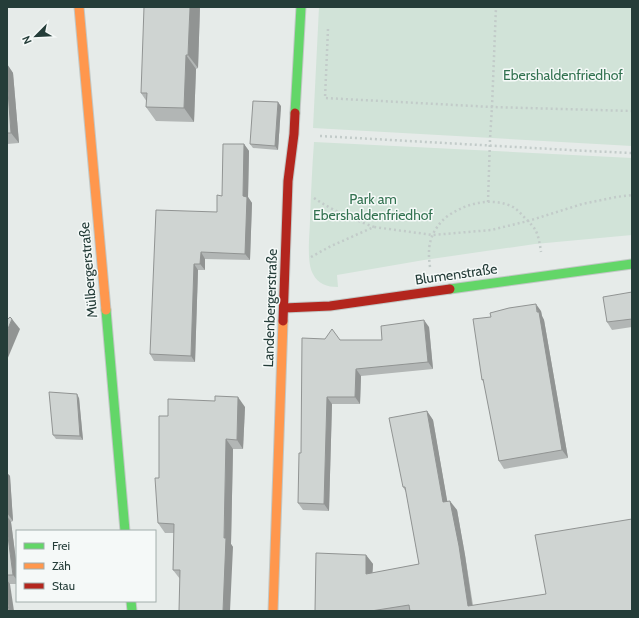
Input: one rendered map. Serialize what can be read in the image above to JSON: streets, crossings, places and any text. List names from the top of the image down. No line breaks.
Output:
{"streets":{"street":["Mülbergerstraße","Blumenstraße","Landenbergerstraße"]},"crossings":[["Blumenstraße","Landenbergerstraße"]],"parks":["Ebershaldenfriedhof","Park am Ebershaldenfriedhof"],"legend":["Frei","Zäh","Stau"],"north":"bottom left"}
